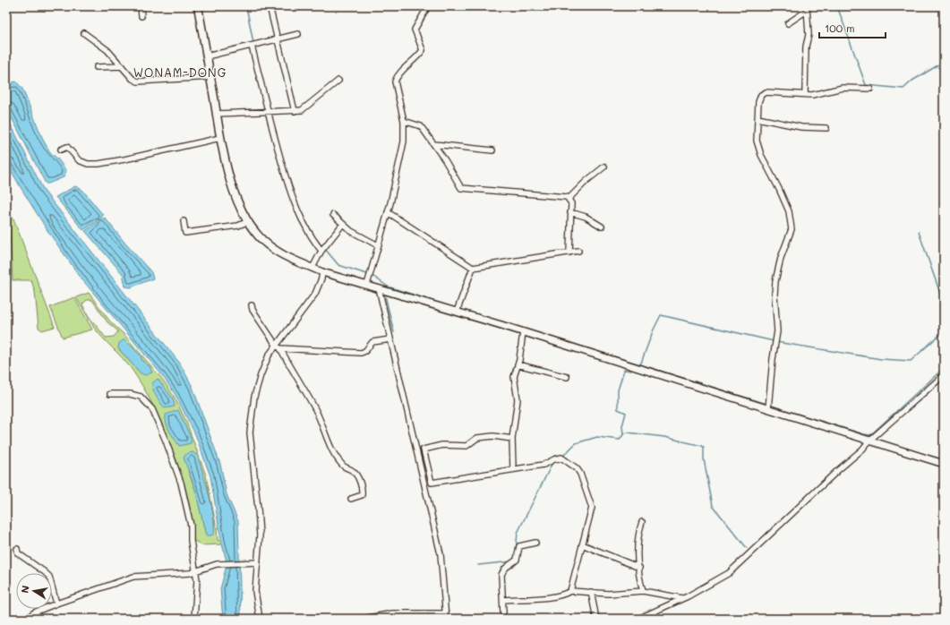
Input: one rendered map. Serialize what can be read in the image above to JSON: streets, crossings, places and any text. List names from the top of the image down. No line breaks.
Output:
{"districts":["WONAM-DONG"],"scale_bar":"100 m","north":"left"}
